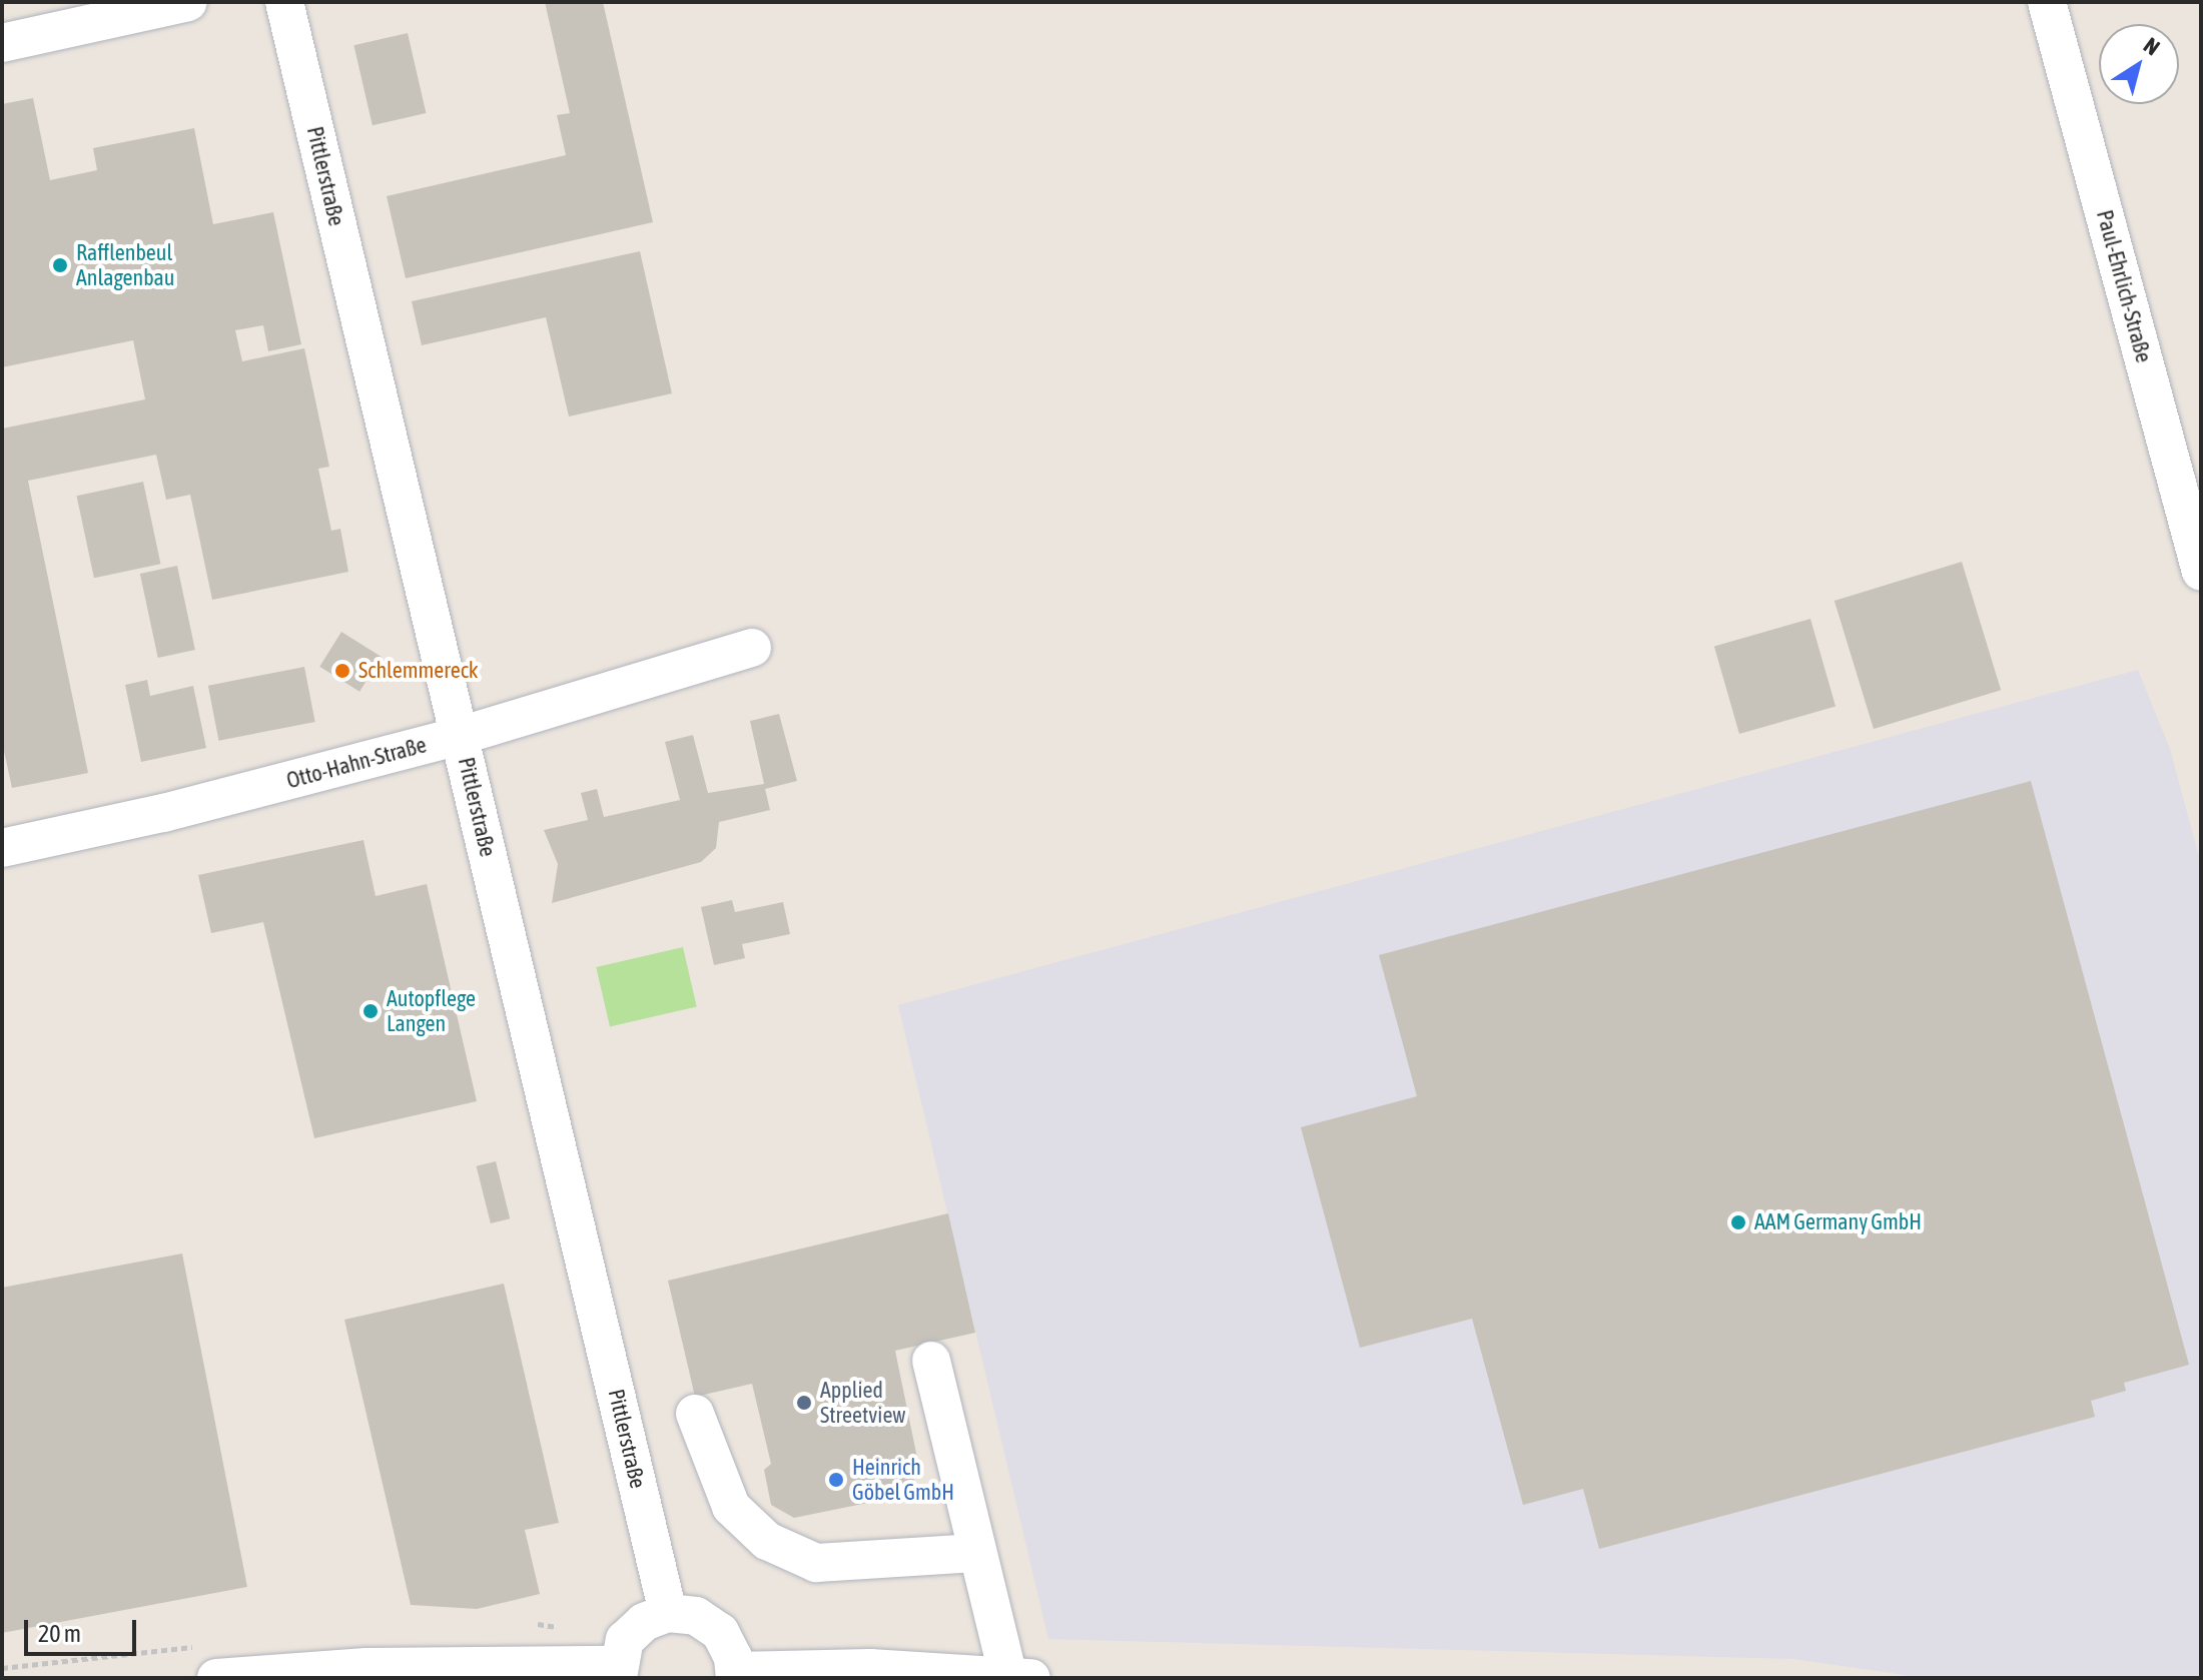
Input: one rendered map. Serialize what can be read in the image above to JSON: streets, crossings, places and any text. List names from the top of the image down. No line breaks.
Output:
{"streets":{"street":["Pittlerstraße","Paul-Ehrlich-Straße","Otto-Hahn-Straße"]},"crossings":[["Pittlerstraße","Otto-Hahn-Straße"]],"places":["Rafflenbeul Anlagenbau","Schlemmereck","Autopflege Langen","AAM Germany GmbH","Applied Streetview","Heinrich Göbel GmbH"],"scale_bar":"20 m","north":"top right"}
